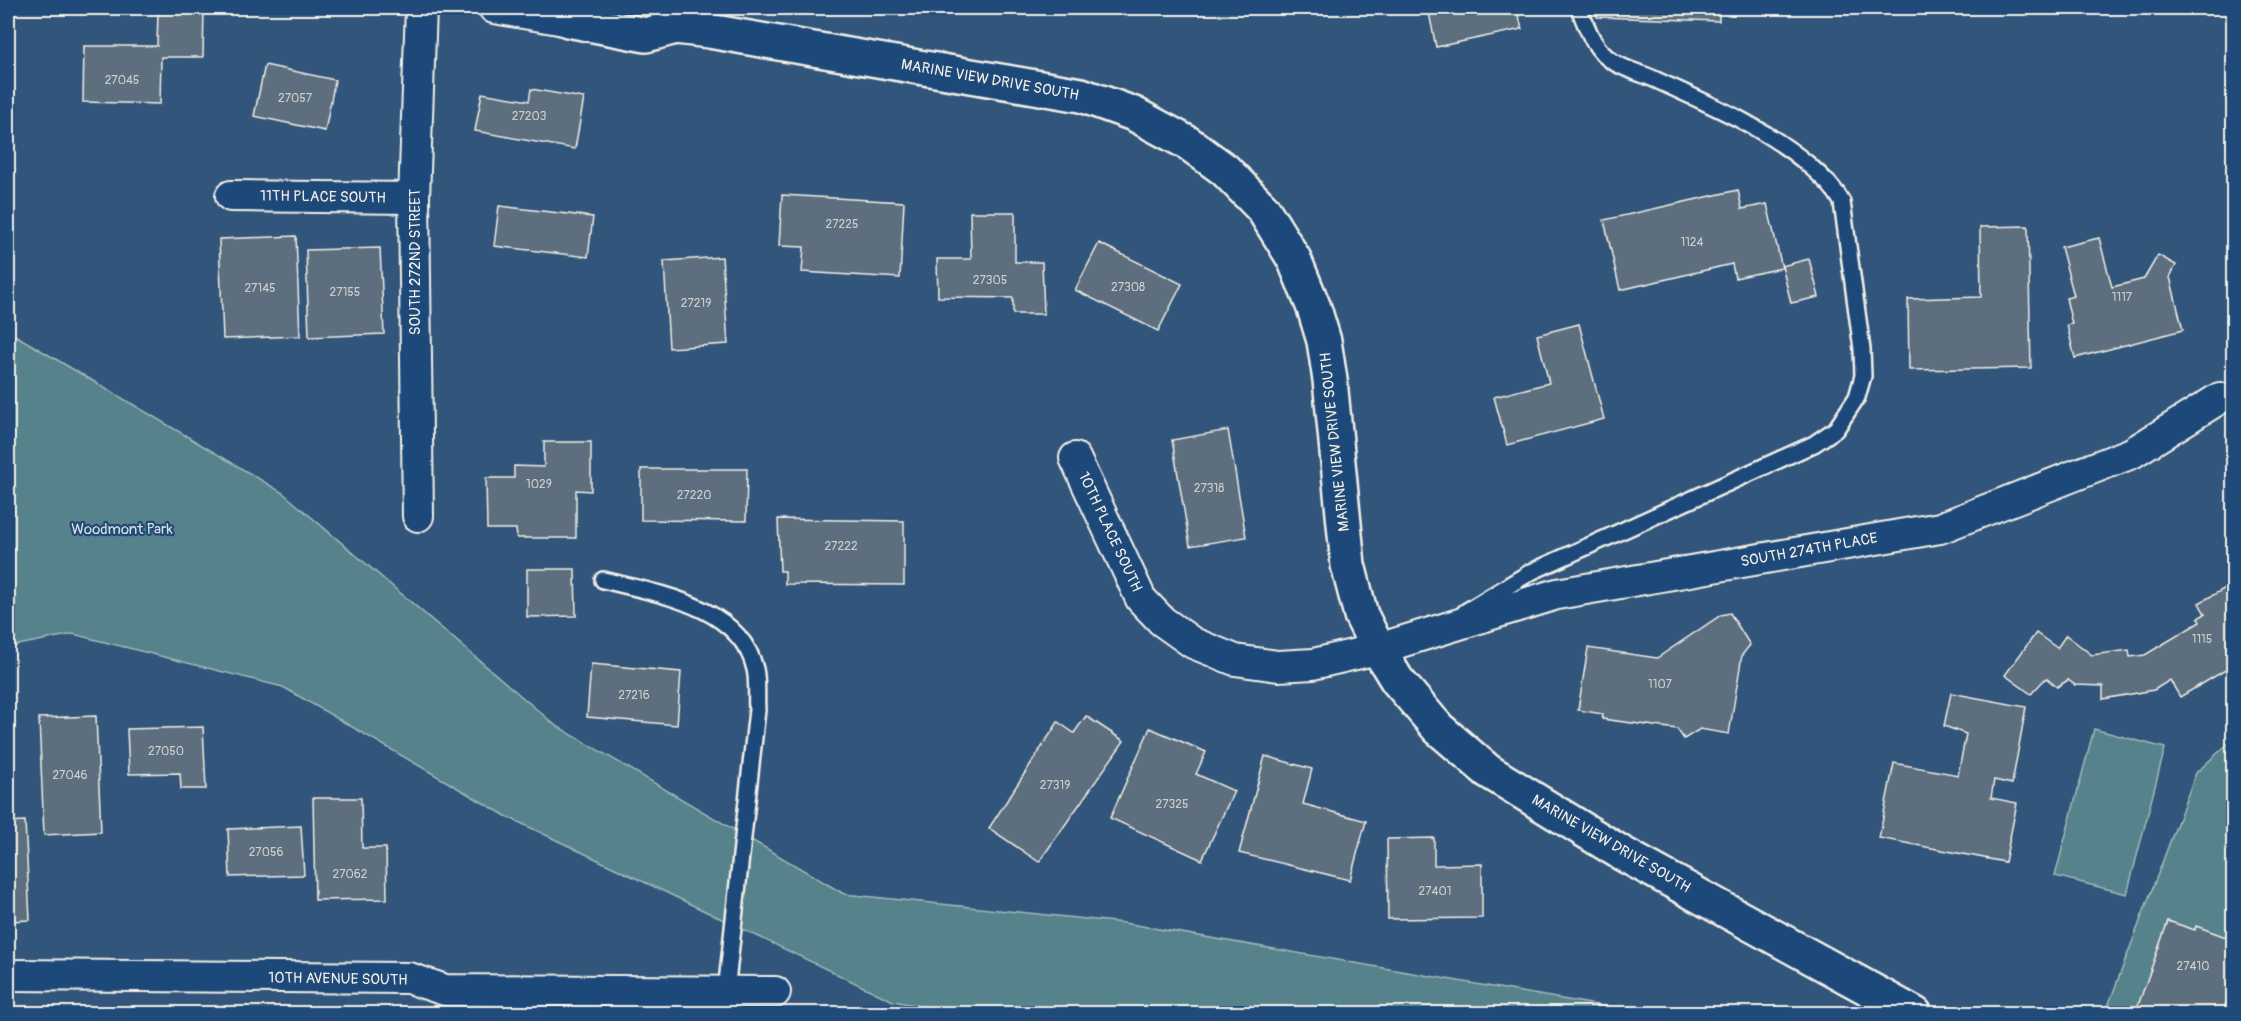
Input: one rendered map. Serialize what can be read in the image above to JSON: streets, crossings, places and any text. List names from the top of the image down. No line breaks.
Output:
{"streets":{"main road":["MARINE VIEW DRIVE SOUTH"],"street":["11TH PLACE SOUTH","SOUTH 272ND STREET","10TH PLACE SOUTH","SOUTH 274TH PLACE","10TH AVENUE SOUTH"]},"crossings":[["MARINE VIEW DRIVE SOUTH","10TH PLACE SOUTH"],["MARINE VIEW DRIVE SOUTH","SOUTH 274TH PLACE"],["11TH PLACE SOUTH","SOUTH 272ND STREET"],["10TH PLACE SOUTH","SOUTH 274TH PLACE"]],"parks":["Woodmont Park"],"house_numbers":["27045","27057","27203","27225","1124","27305","27308","27145","27155","1117","27219","1029","27318","27220","27222","1115","1107","27216","27050","27046","27319","27325","27056","27062","27401","27410"]}
